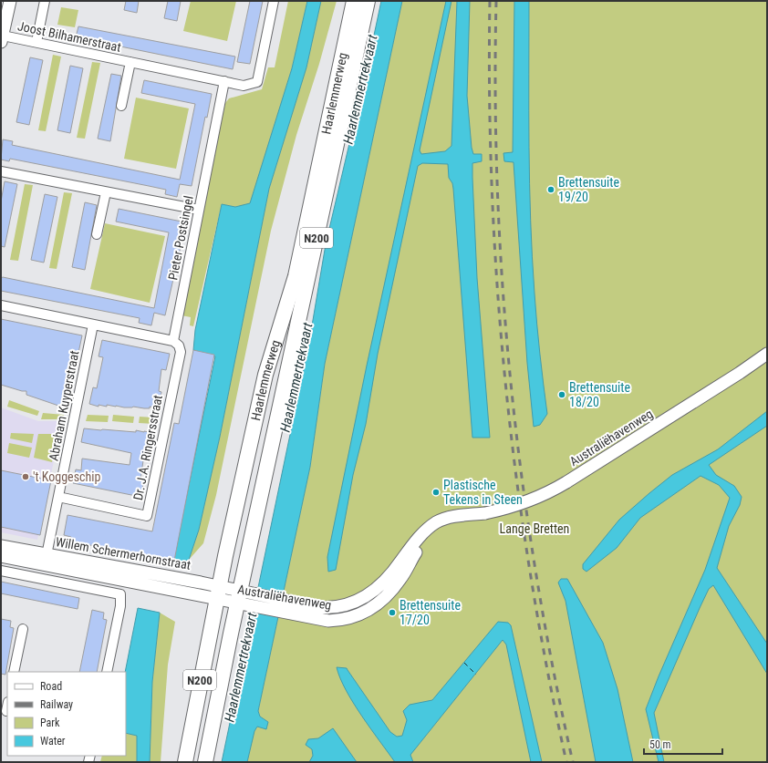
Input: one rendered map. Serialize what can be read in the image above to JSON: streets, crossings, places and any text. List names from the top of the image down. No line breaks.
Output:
{"streets":{"main road":["Haarlemmerweg","N200"],"street":["Joost Bilhamerstraat","Pieter Postsingel","Abraham Kuyperstraat","Australiëhavenweg","Dr. J.A. Ringersstraat","Willem Schermerhornstraat"]},"crossings":[["Joost Bilhamerstraat","Pieter Postsingel"],["Haarlemmerweg","Australiëhavenweg"],["Haarlemmerweg","Willem Schermerhornstraat"],["Pieter Postsingel","Dr. J.A. Ringersstraat"],["Abraham Kuyperstraat","Dr. J.A. Ringersstraat"],["Abraham Kuyperstraat","Willem Schermerhornstraat"],["Australiëhavenweg","Willem Schermerhornstraat"]],"water":["Haarlemmertrekvaart"],"parks":["Lange Bretten"],"places":["Brettensuite 19/20","Brettensuite 18/20","'t Koggeschip","Plastische Tekens in Steen","Brettensuite 17/20"],"legend":["Road","Railway","Park","Water"],"scale_bar":"50 m"}
